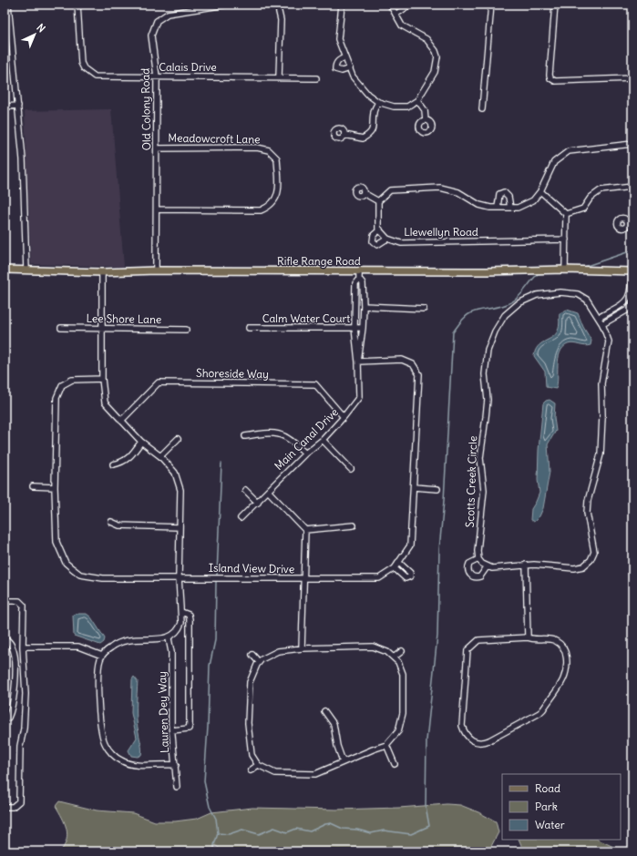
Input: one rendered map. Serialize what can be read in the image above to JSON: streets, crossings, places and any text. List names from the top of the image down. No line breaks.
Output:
{"streets":{"main road":["Rifle Range Road"],"street":["Calais Drive","Old Colony Road","Meadowcroft Lane","Llewellyn Road","Calm Water Court","Lee Shore Lane","Shoreside Way","Main Canal Drive","Scotts Creek Circle","Island View Drive","Lauren Dey Way"]},"crossings":[["Calais Drive","Old Colony Road"],["Old Colony Road","Meadowcroft Lane"],["Old Colony Road","Rifle Range Road"],["Rifle Range Road","Main Canal Drive"],["Calm Water Court","Main Canal Drive"],["Shoreside Way","Main Canal Drive"],["Main Canal Drive","Island View Drive"]],"legend":["Road","Park","Water"],"north":"top right"}
